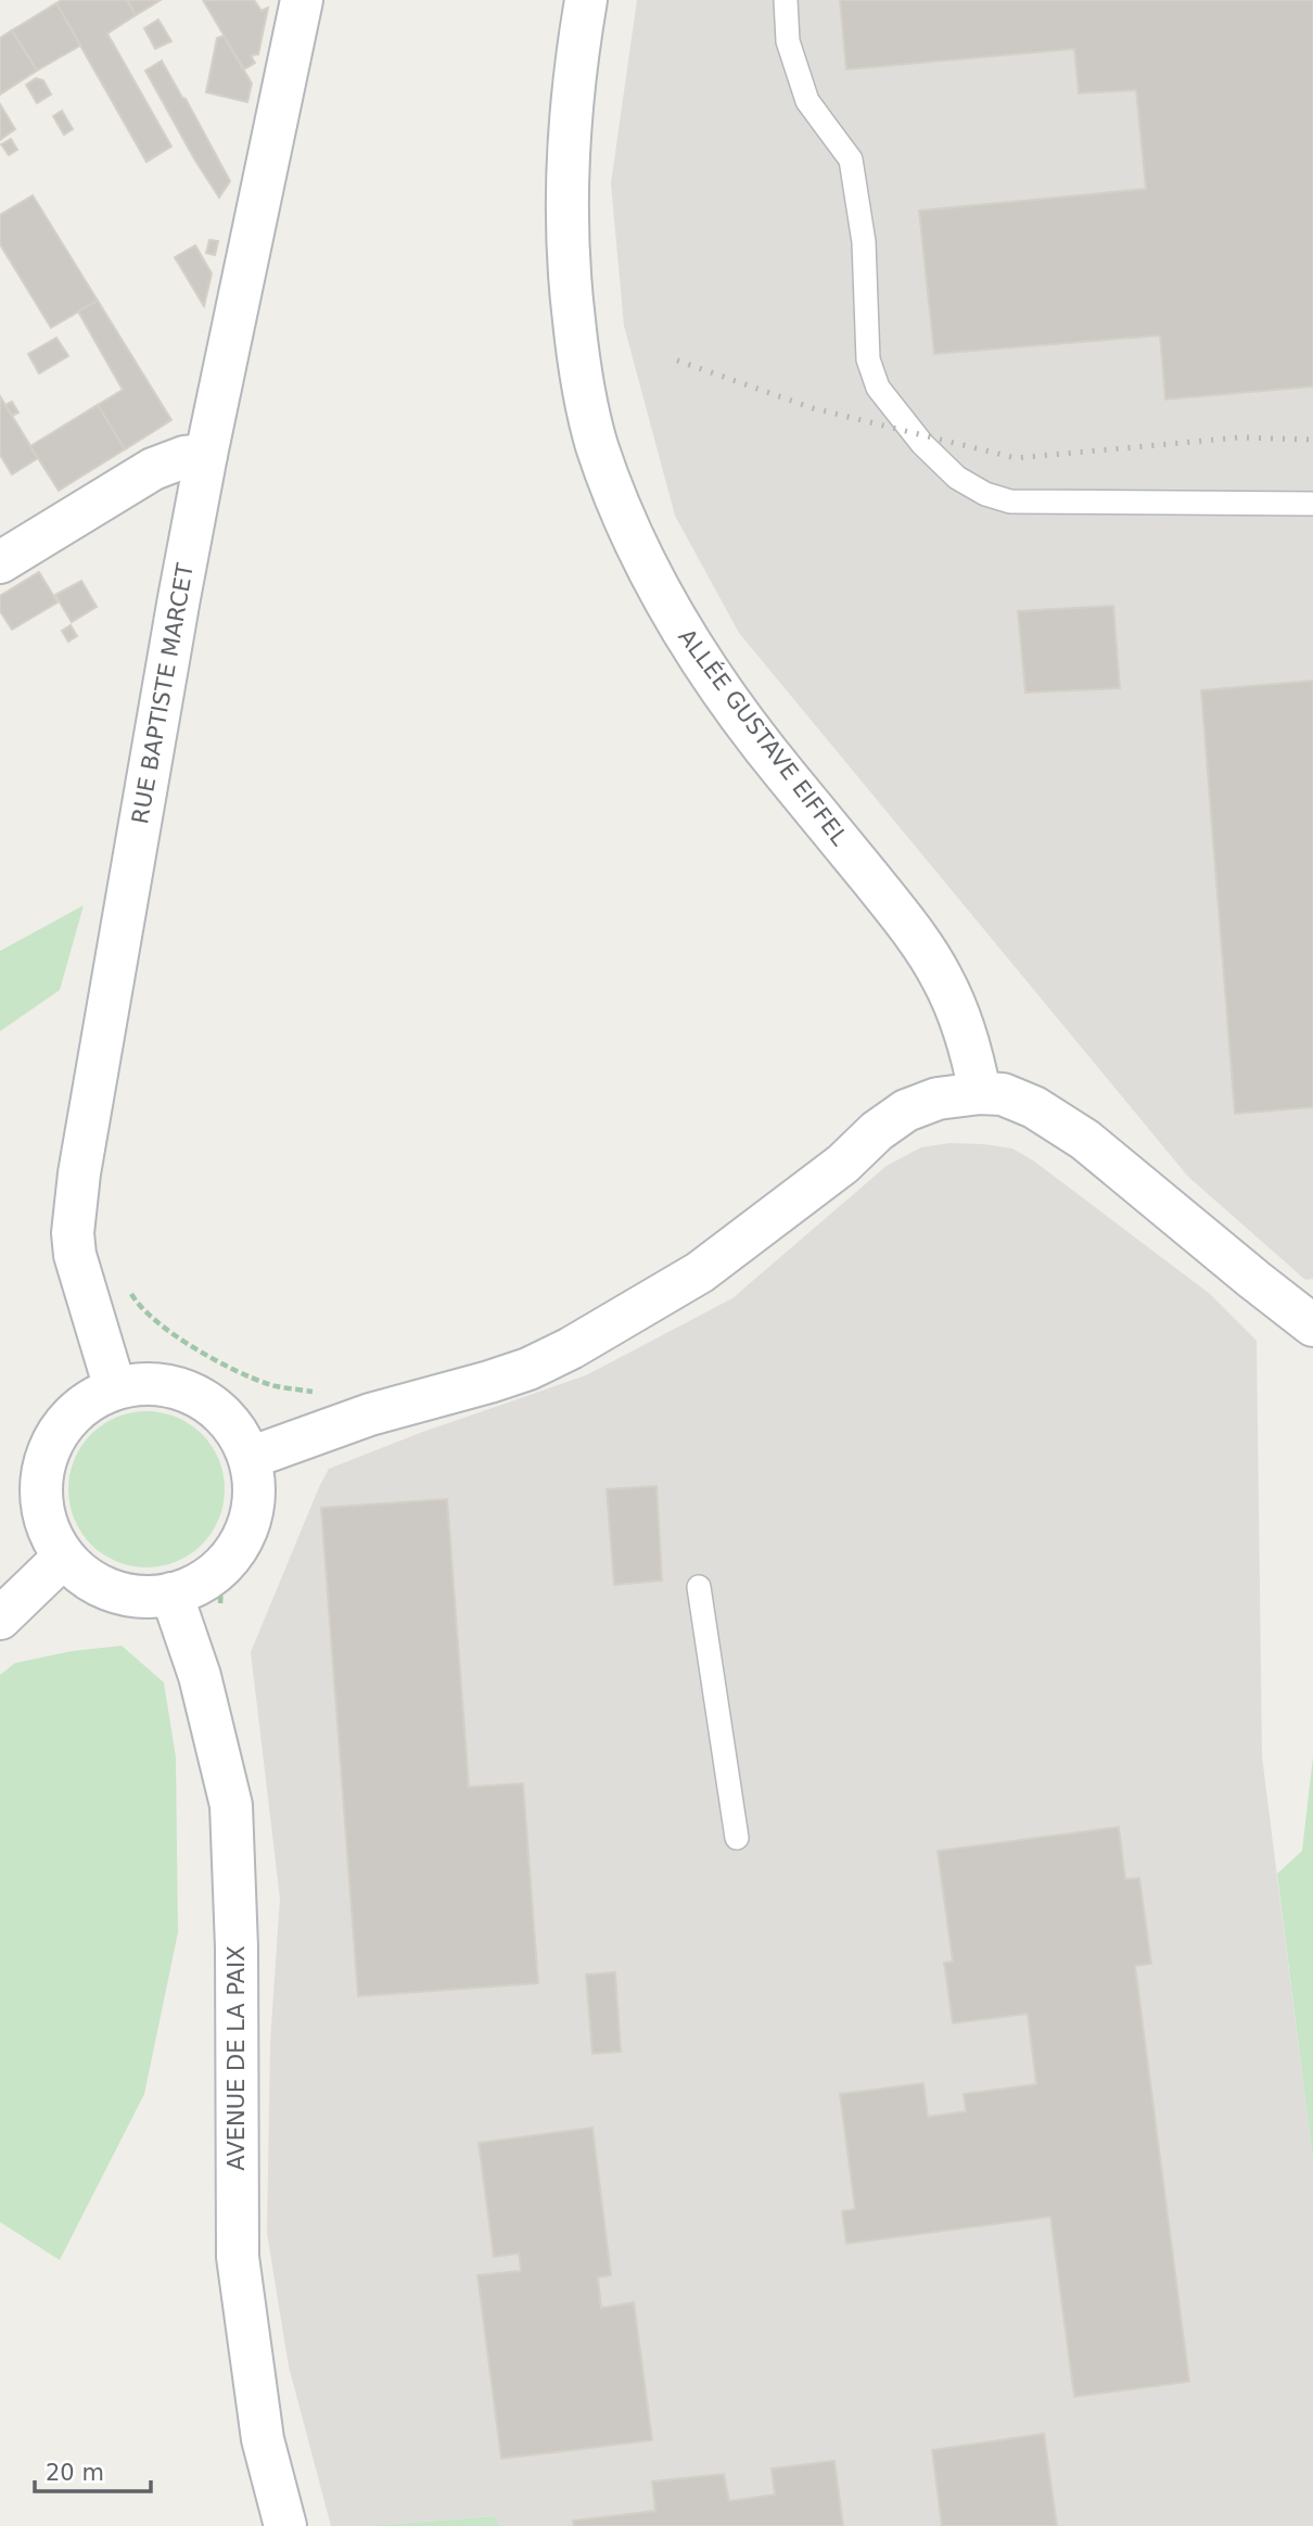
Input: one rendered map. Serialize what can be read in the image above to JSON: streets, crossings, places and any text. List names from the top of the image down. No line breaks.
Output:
{"streets":{"street":["RUE BAPTISTE MARCET","ALLÉE GUSTAVE EIFFEL","AVENUE DE LA PAIX"]},"crossings":[["RUE BAPTISTE MARCET","AVENUE DE LA PAIX"]],"scale_bar":"20 m"}
